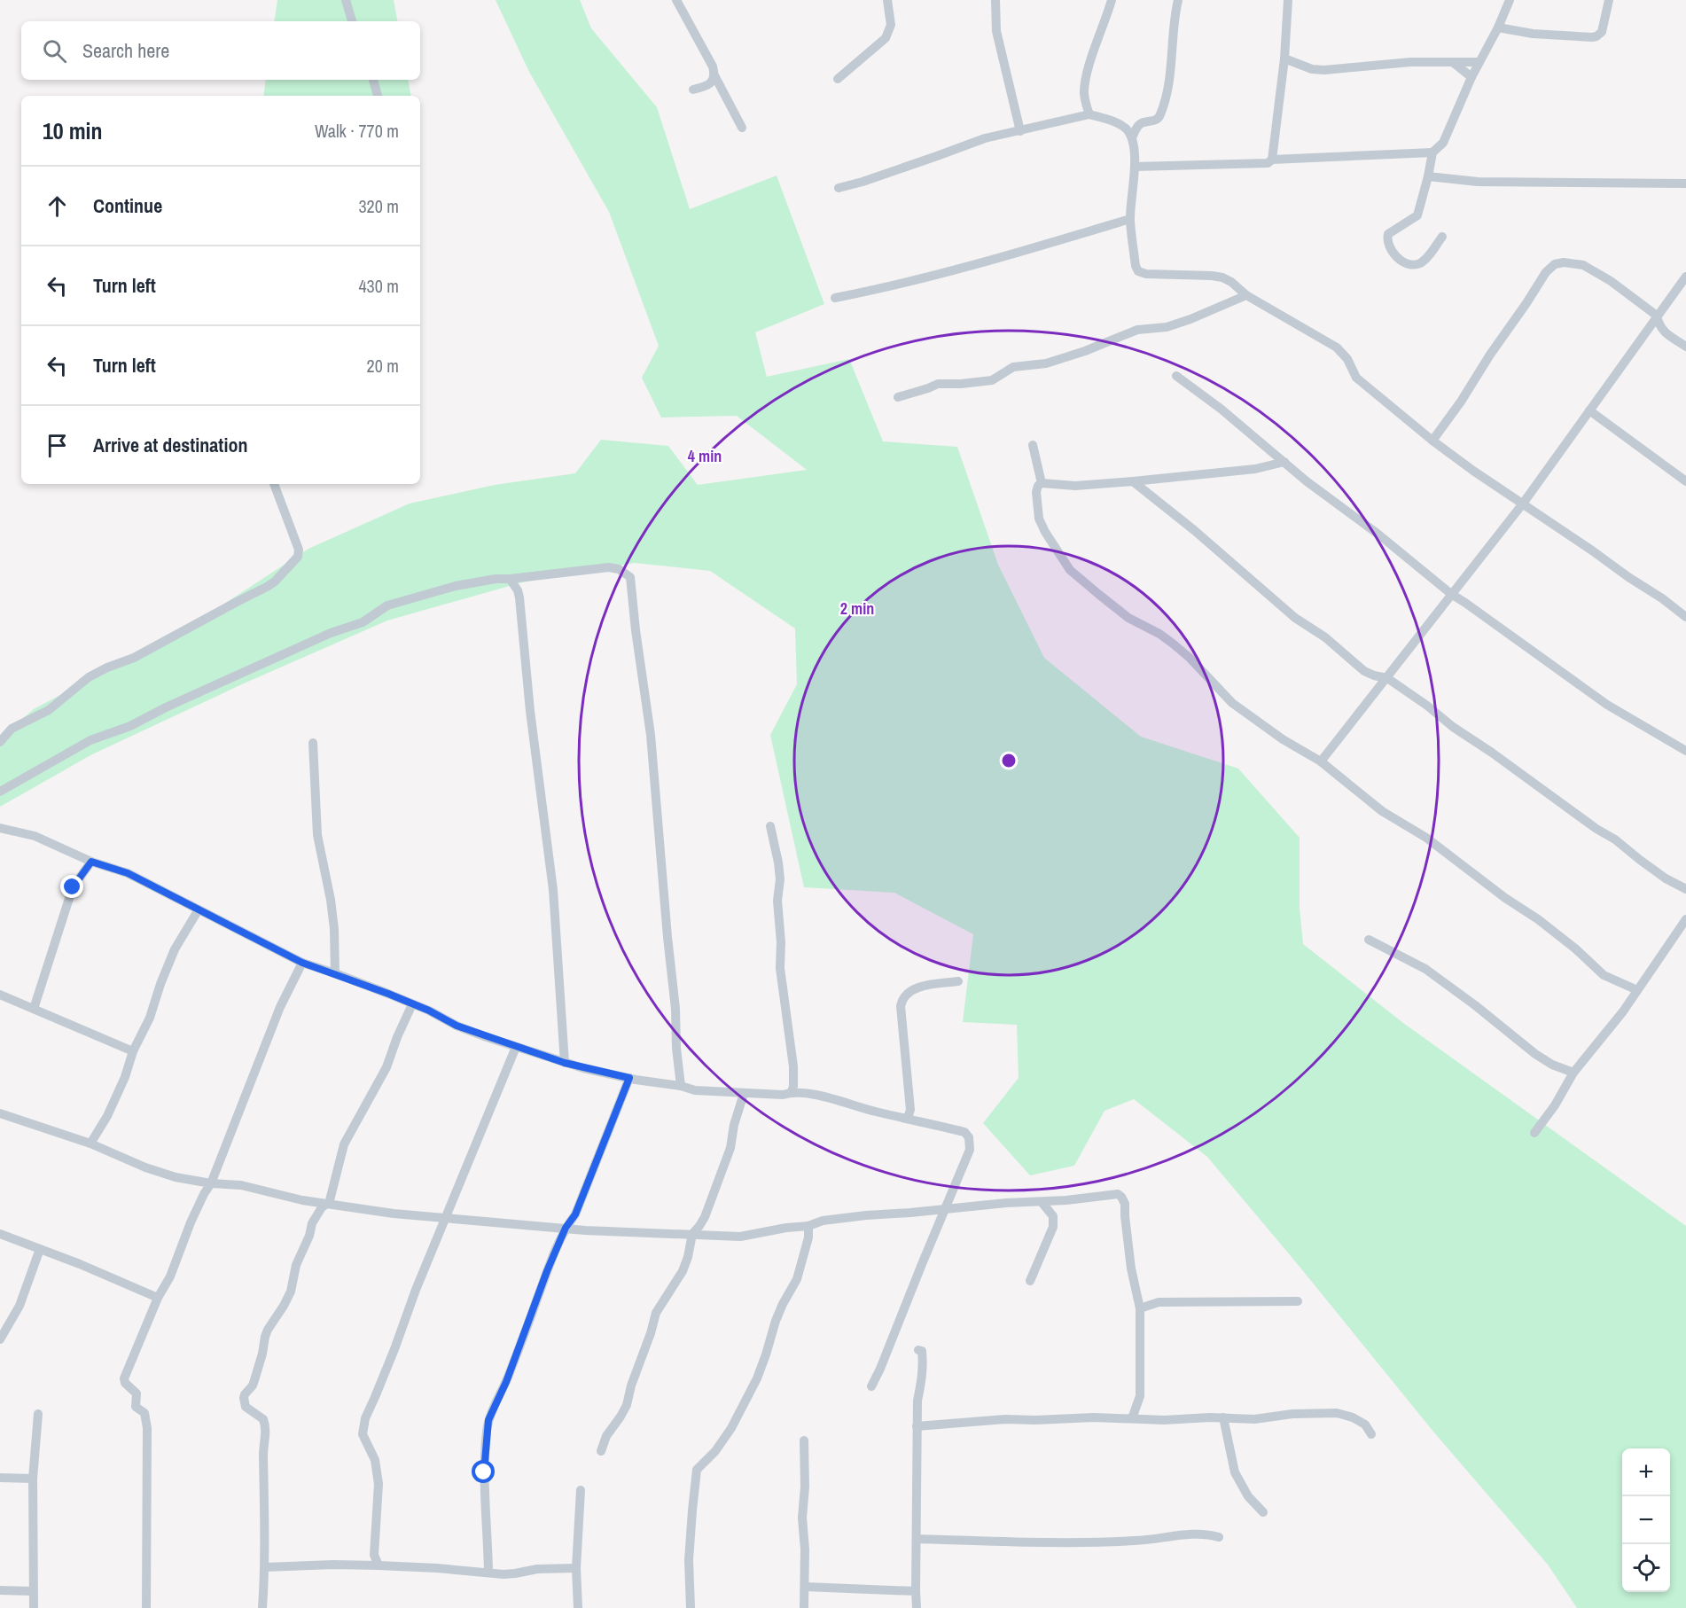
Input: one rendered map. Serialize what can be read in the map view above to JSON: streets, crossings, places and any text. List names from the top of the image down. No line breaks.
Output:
{"page":{"search":"Search here","heading":["10 min","Walk · 770 m"],"list":[["Continue","320 m"],["Turn left","430 m"],["Turn left","20 m"],"Arrive at destination"],"map_buttons":["+","−"]},"rings":["4 min","2 min"]}
